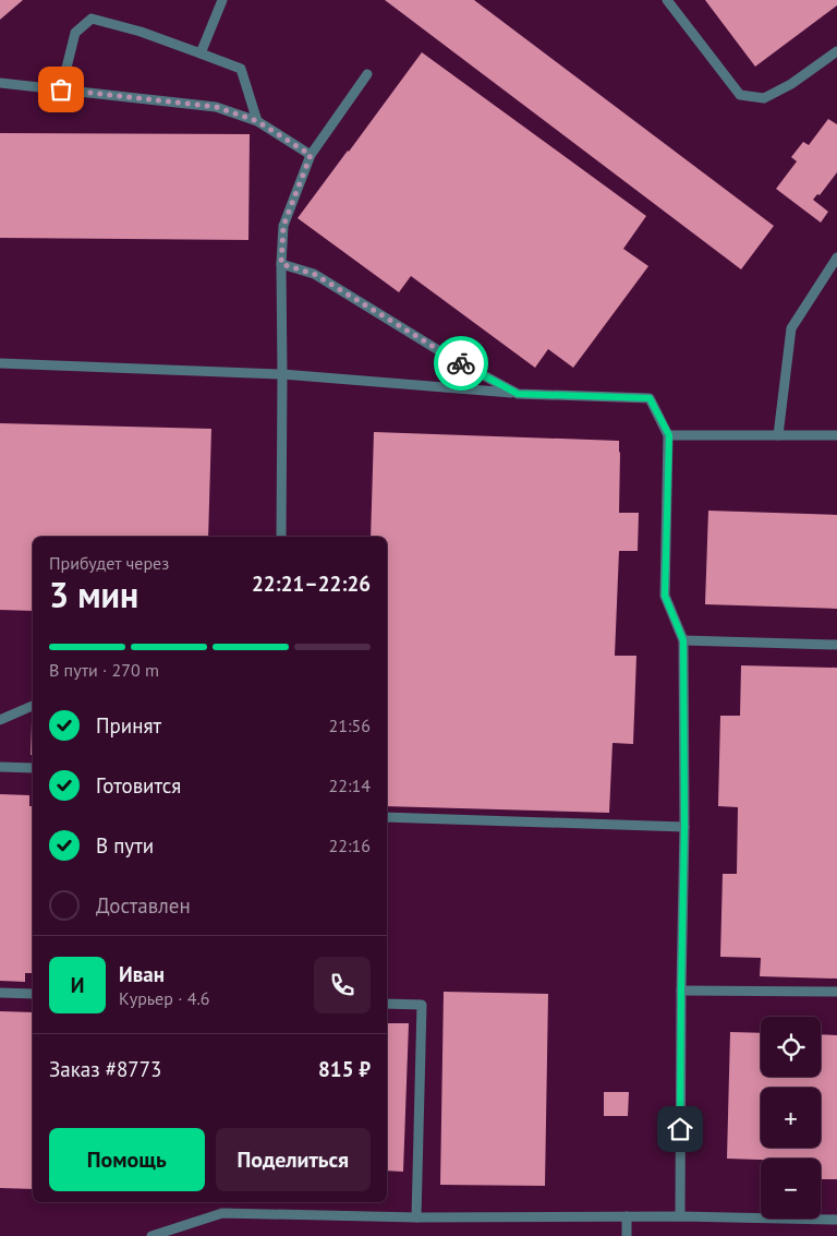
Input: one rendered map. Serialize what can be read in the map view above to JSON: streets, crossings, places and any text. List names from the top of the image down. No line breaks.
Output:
{"page":{"heading":["3 мин","Прибудет через","22:21–22:26"],"panel":["Иван","Курьер · 4.6","Заказ #8773","815 ₽"],"bar":"В пути · 270 m","list":[["Принят","21:56"],["Готовится","22:14"],["В пути","22:16"],"Доставлен"],"round":"И","map_buttons":["+","−"],"buttons":["Помощь","Поделиться"]}}
